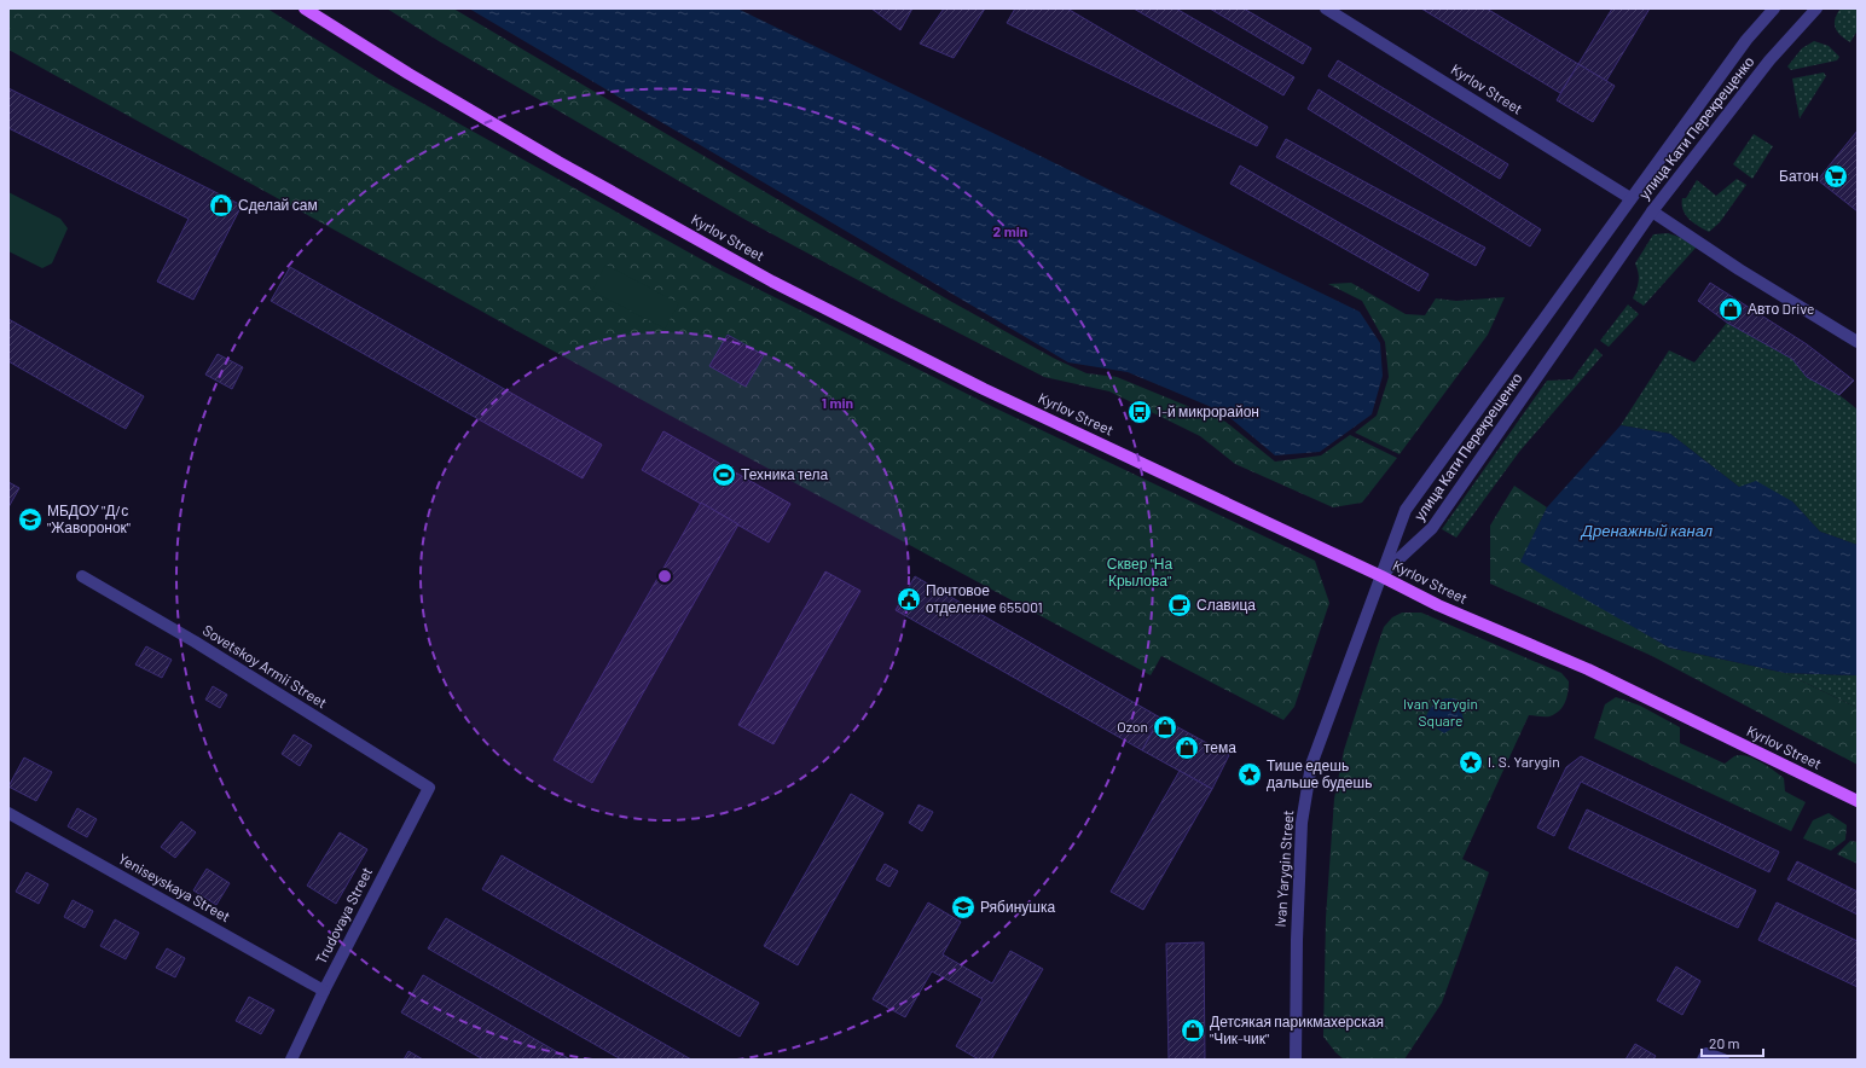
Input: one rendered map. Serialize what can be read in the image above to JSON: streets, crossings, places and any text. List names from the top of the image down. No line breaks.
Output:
{"streets":{"main road":["Kyrlov Street"],"street":["улица Кати Перекрещенко","Sovetskoy Armii Street","Ivan Yarygin Street","Yeniseyskaya Street","Trudovaya Street"]},"crossings":[["Kyrlov Street","улица Кати Перекрещенко"],["Kyrlov Street","Ivan Yarygin Street"],["улица Кати Перекрещенко","Ivan Yarygin Street"],["Sovetskoy Armii Street","Trudovaya Street"],["Yeniseyskaya Street","Trudovaya Street"]],"water":["Дренажный канал"],"parks":["Сквер \"На Крылова\"","Ivan Yarygin Square"],"places":{"supermarket":["Батон"],"shop":["Сделай сам","Авто Drive","Ozon","тема","Детсякая парикмахерская \"Чик-чик\""],"bus stop":["1-й микрорайон"],"sports":["Техника тела"],"school or university":["МБДОУ \"Д/с \"Жаворонок\"","Рябинушка"],"public building":["Почтовое отделение 655001"],"cafe":["Славица"],"place":["I. S. Yarygin","Тише едешь дальше будешь"]},"scale_bar":"20 m","rings":["2 min","1 min"]}
